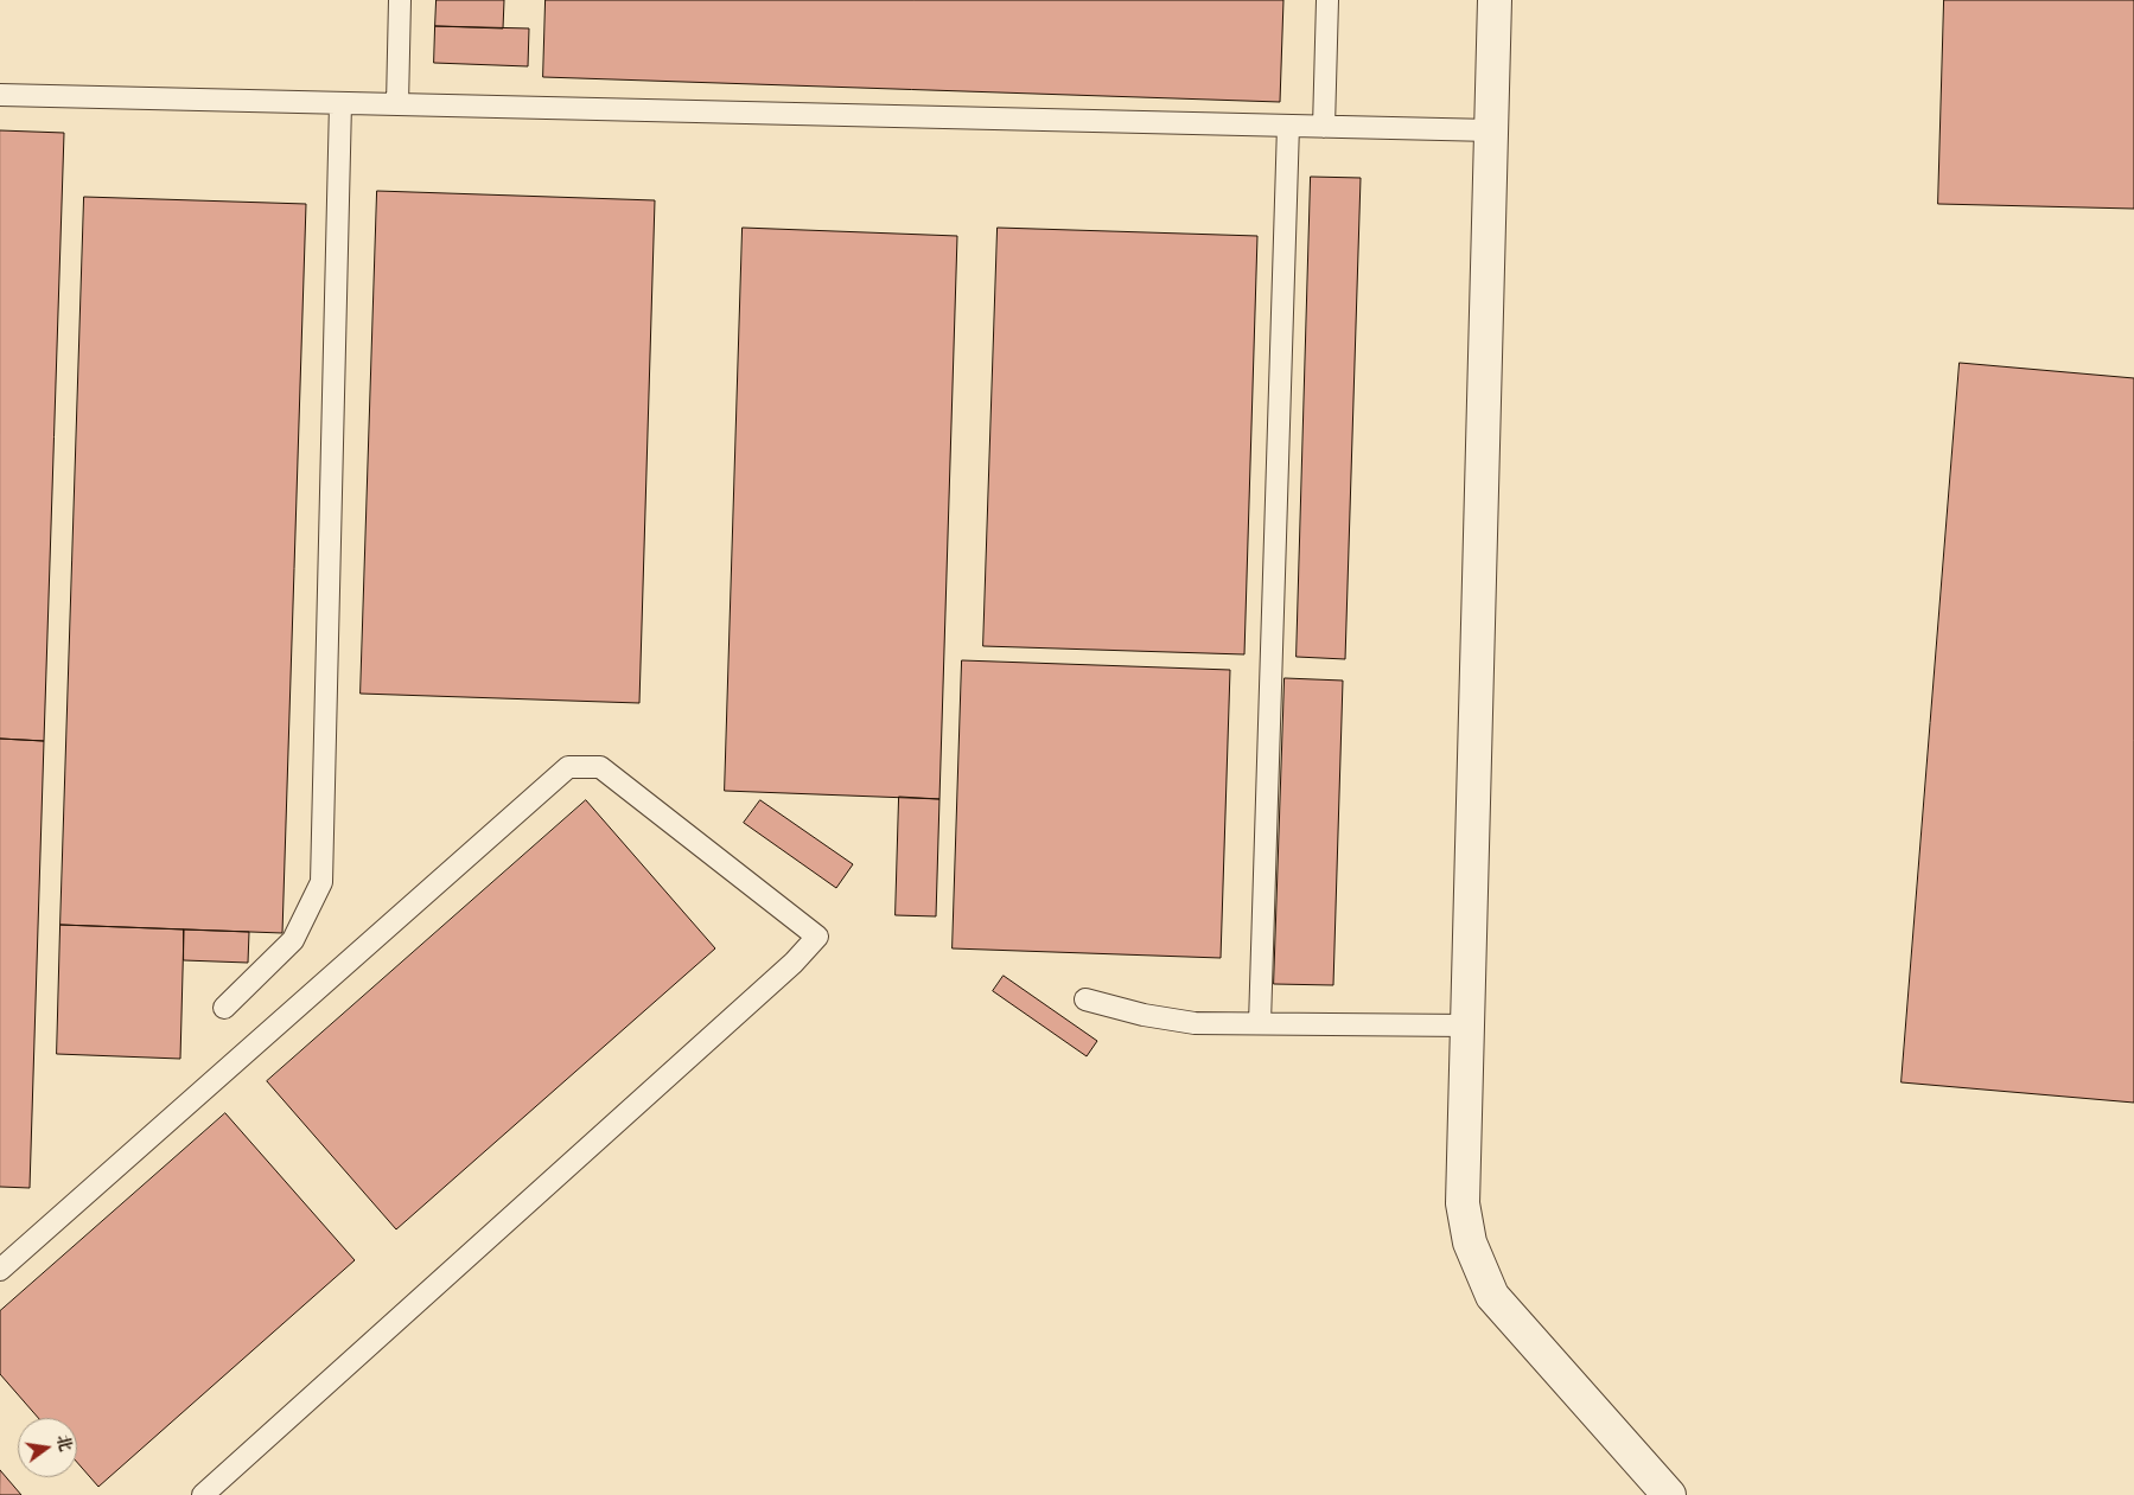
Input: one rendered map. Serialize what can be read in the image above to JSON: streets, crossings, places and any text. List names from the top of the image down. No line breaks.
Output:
{"north":"right"}
